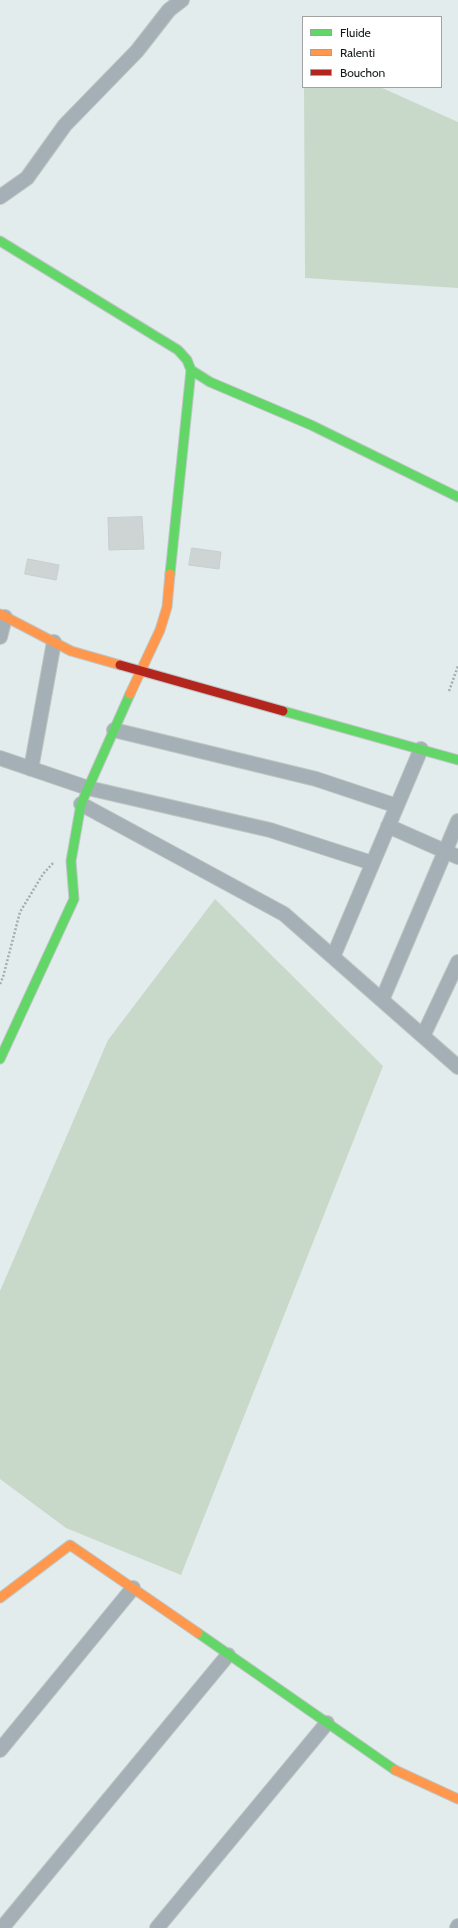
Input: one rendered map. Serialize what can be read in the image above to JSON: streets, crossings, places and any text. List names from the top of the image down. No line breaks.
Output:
{"legend":["Fluide","Ralenti","Bouchon"]}
